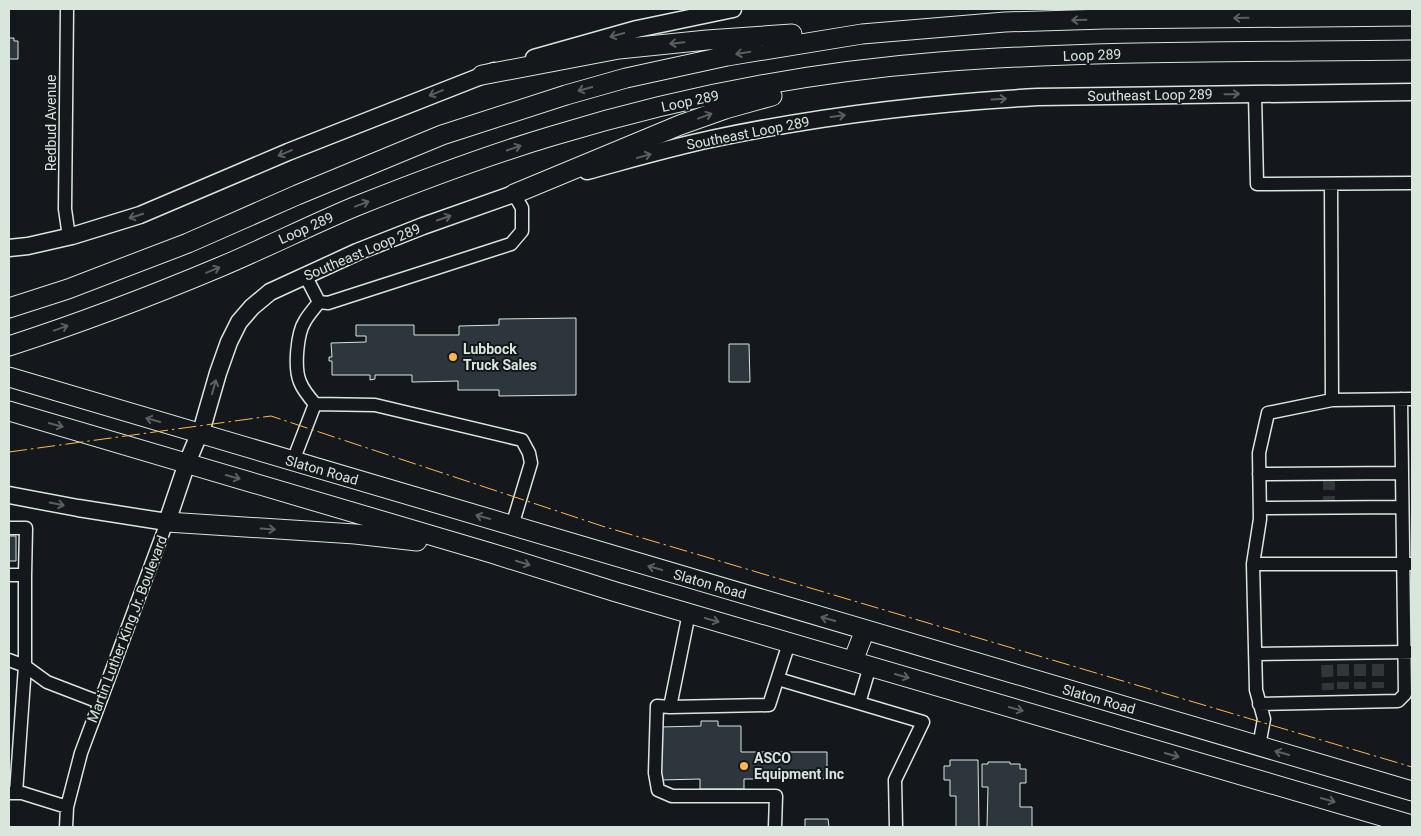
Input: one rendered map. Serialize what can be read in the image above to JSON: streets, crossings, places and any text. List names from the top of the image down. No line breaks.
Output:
{"streets":{"highway":["Loop 289","Slaton Road"],"main road":["Southeast Loop 289","Martin Luther King Jr. Boulevard"],"street":["Redbud Avenue"]},"crossings":[["Southeast Loop 289","Slaton Road"],["Southeast Loop 289","Martin Luther King Jr. Boulevard"],["Slaton Road","Martin Luther King Jr. Boulevard"]],"places":["Lubbock Truck Sales","ASCO Equipment Inc"]}
